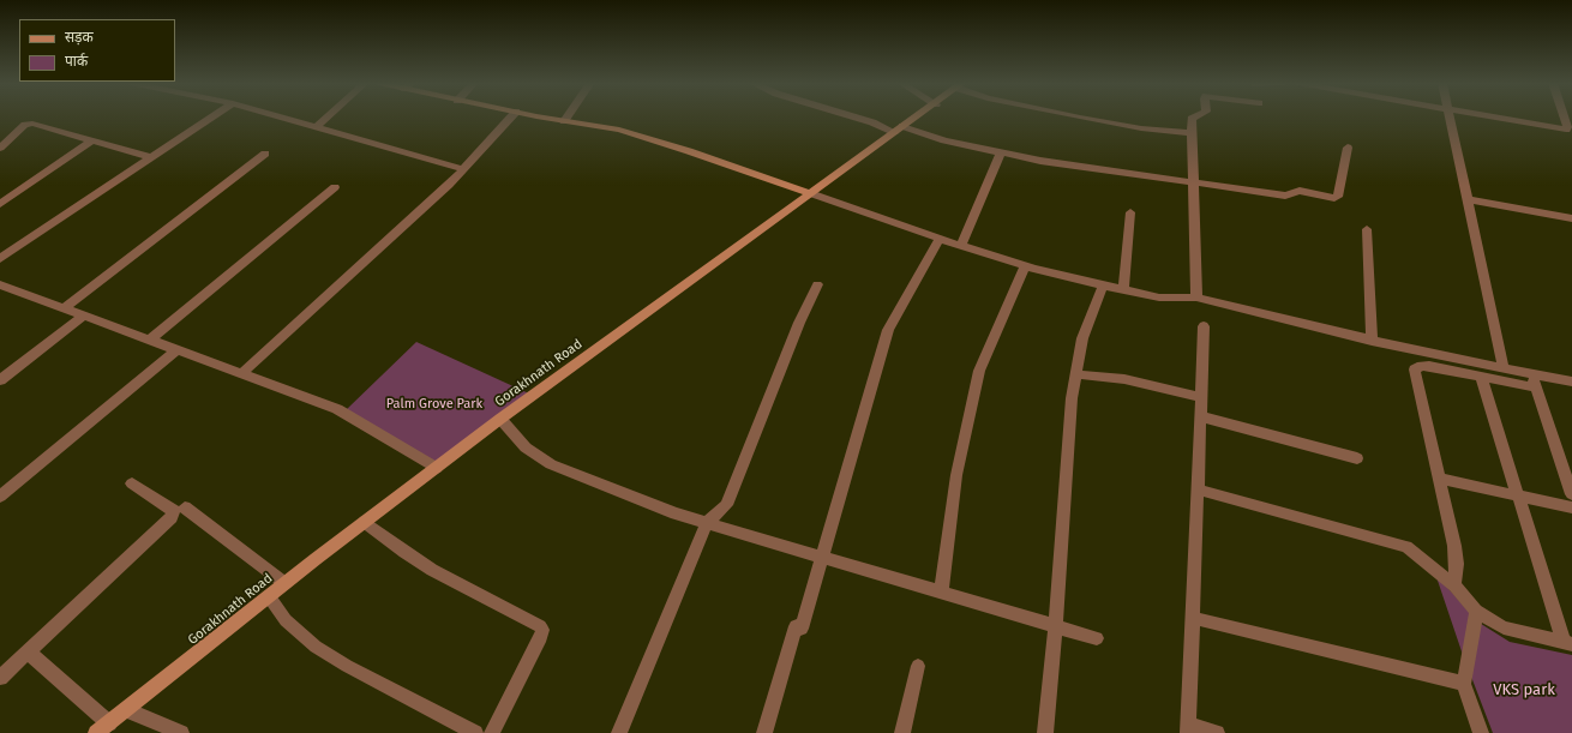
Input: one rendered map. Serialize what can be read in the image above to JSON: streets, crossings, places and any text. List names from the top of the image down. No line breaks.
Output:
{"streets":{"main road":["Gorakhnath Road"]},"parks":["Palm Grove Park","VKS park"],"legend":["सड़क","पार्क"]}
